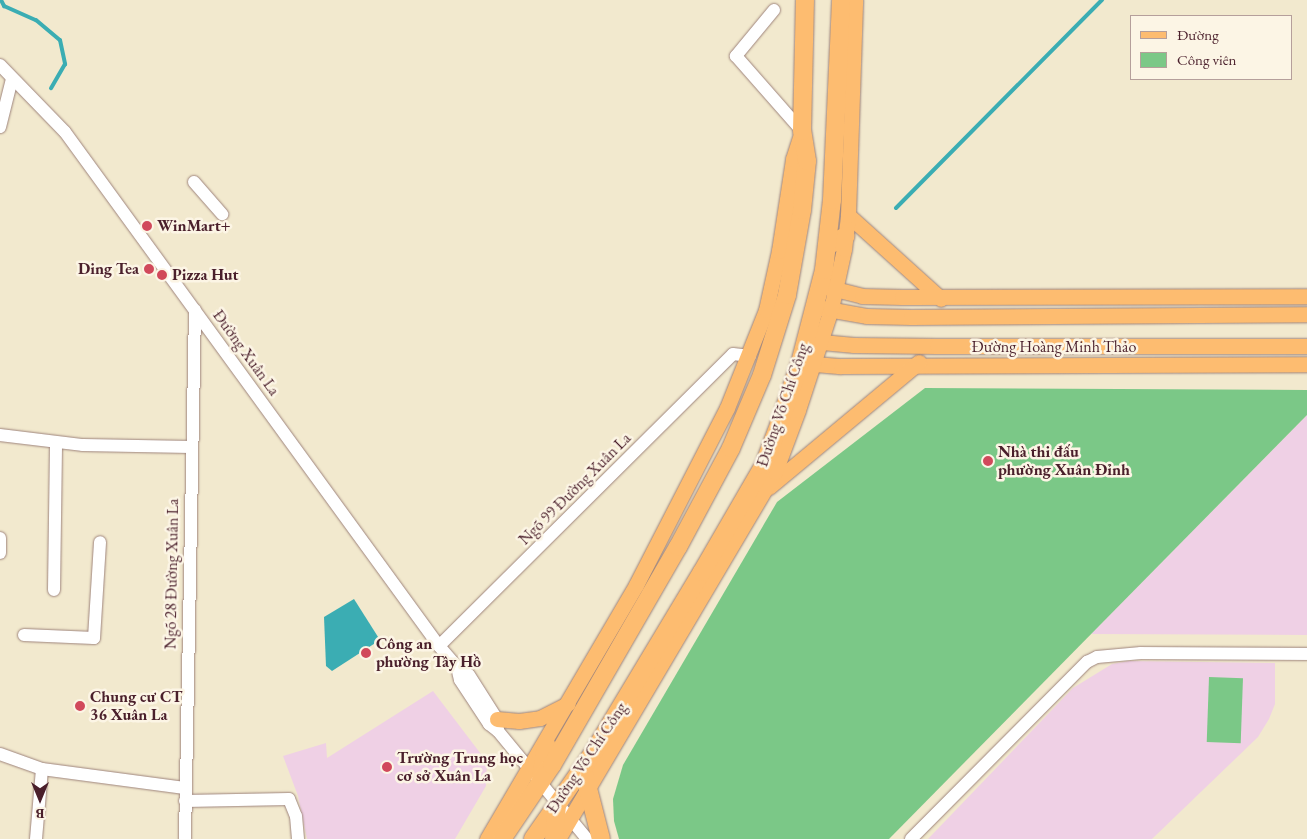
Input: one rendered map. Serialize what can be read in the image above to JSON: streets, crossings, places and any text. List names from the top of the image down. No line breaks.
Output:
{"streets":{"highway":["Đường Võ Chí Công"],"main road":["Đường Hoàng Minh Thảo"],"street":["Đường Xuân La","Ngõ 99 Đường Xuân La","Ngõ 28 Đường Xuân La"]},"crossings":[["Đường Hoàng Minh Thảo","Đường Võ Chí Công"],["Đường Xuân La","Đường Võ Chí Công"],["Đường Xuân La","Ngõ 99 Đường Xuân La"],["Đường Xuân La","Ngõ 28 Đường Xuân La"],["Đường Võ Chí Công","Ngõ 99 Đường Xuân La"]],"places":["WinMart+","Ding Tea","Pizza Hut","Nhà thi đấu phường Xuân Đỉnh","Công an phường Tây Hồ","Chung cư CT 36 Xuân La","Trường Trung học cơ sở Xuân La"],"legend":["Đường","Công viên"],"north":"bottom"}
